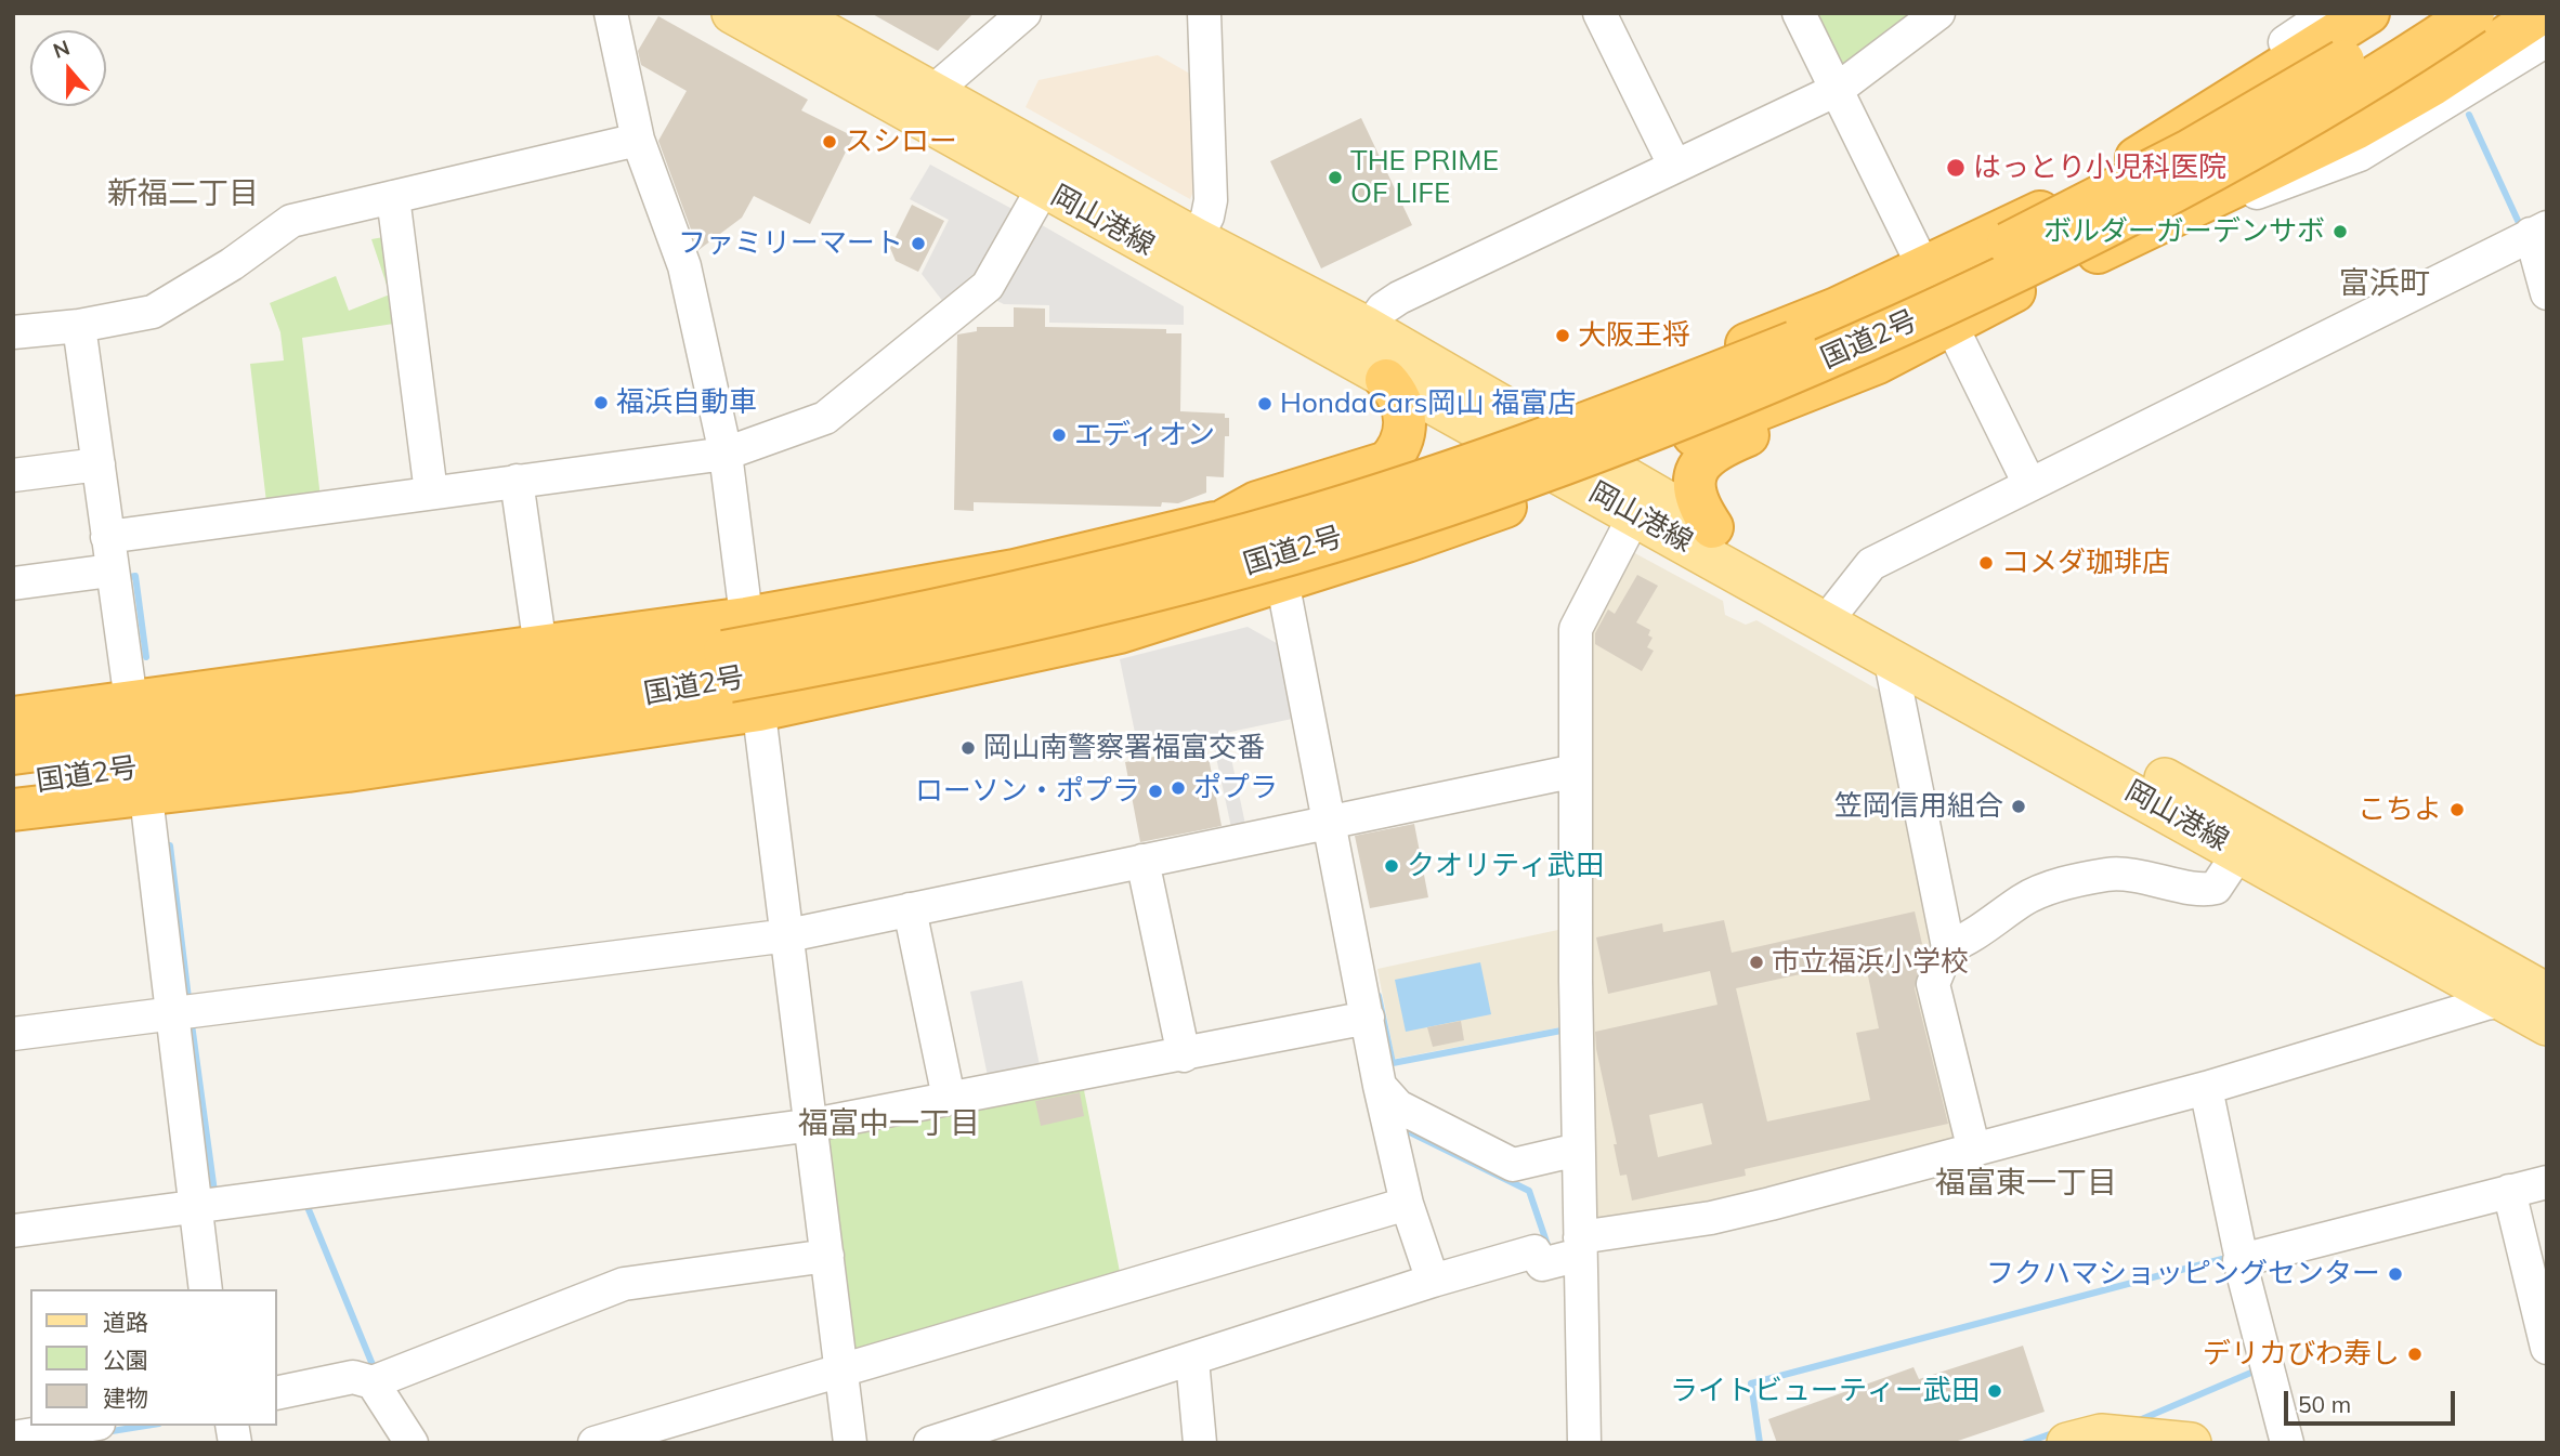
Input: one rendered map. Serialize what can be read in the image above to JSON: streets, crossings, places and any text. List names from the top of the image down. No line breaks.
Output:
{"streets":{"highway":["国道2号"],"main road":["岡山港線"]},"districts":["新福二丁目","富浜町","福富中一丁目","福富東一丁目"],"places":["スシロー","はっとり小児科医院","THE PRIME OF LIFE","ボルダーガーデンサボ","ファミリーマート","大阪王将","福浜自動車","HondaCars岡山 福富店","エディオン","コメダ珈琲店","岡山南警察署福富交番","ポプラ","ローソン・ポプラ","笠岡信用組合","こちよ","クオリティ武田","市立福浜小学校","フクハマショッピングセンター","デリカびわ寿し","ライトビューティー武田"],"legend":["道路","公園","建物"],"scale_bar":"50 m","north":"top"}
